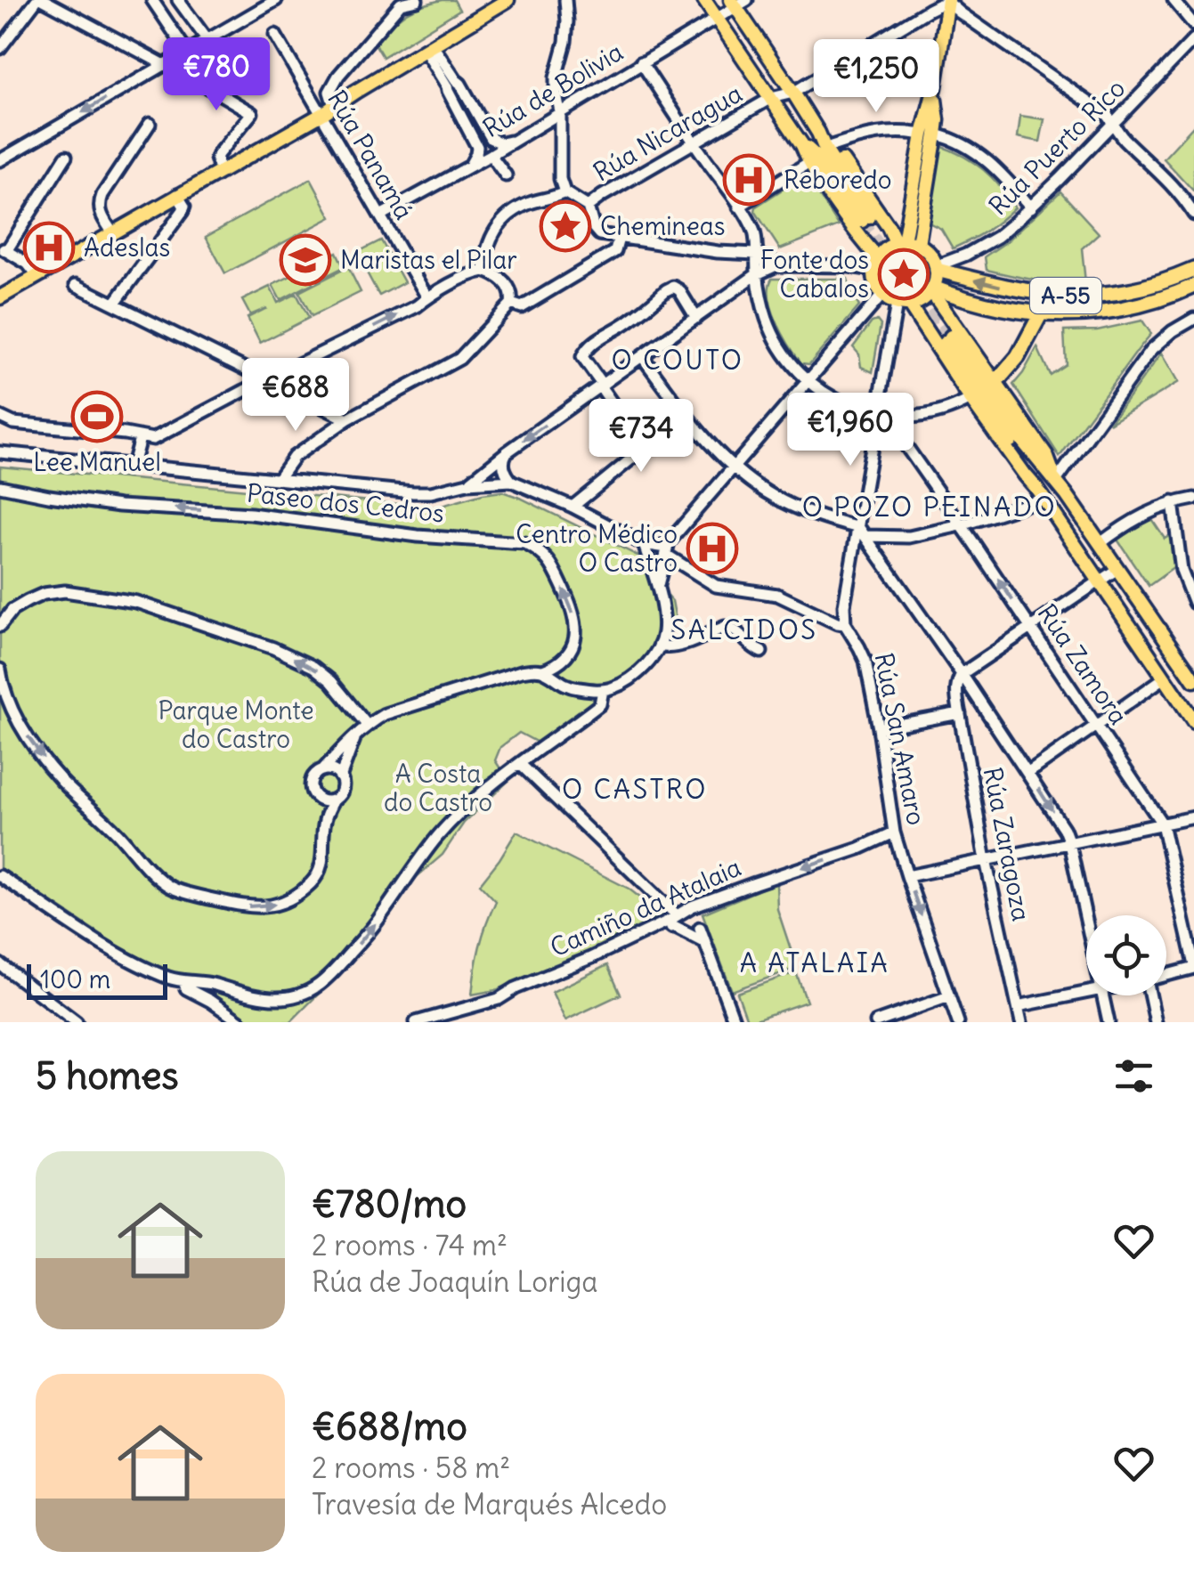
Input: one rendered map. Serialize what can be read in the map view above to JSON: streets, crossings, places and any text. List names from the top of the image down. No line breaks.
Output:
{"streets":{"highway":["A-55"],"street":["Rúa de Bolivia","Rúa Nicaragua","Rúa Puerto Rico","Rúa Panamá","Paseo dos Cedros","Rúa Zamora","Rúa San Amaro","Rúa Zaragoza","Camiño da Atalaia"]},"crossings":[["Rúa de Bolivia","Rúa Panamá"],["Rúa Puerto Rico","A-55"],["Rúa San Amaro","Camiño da Atalaia"]],"one_way":["Camiño da Atalaia"],"districts":["O COUTO","O POZO PEINADO","SALCIDOS","O CASTRO","A ATALAIA"],"parks":["Parque Monte do Castro","A Costa do Castro"],"places":{"hospital":["Reboredo","Adeslas","Centro Médico O Castro"],"place":["Chemineas","Fonte dos Cabalos"],"school or university":["Maristas el Pilar"],"sports":["Lee Manuel"]},"scale_bar":"100 m","page":{"price":["€780","€1,250","€688","€1,960","€734"],"scale":"100 m","heading":"5 homes","list":[{"name":"€780/mo","note":"2 rooms · 74 m² · Rúa de Joaquín Loriga"},{"name":"€688/mo","note":"2 rooms · 58 m² · Travesía de Marqués Alcedo"}]}}
